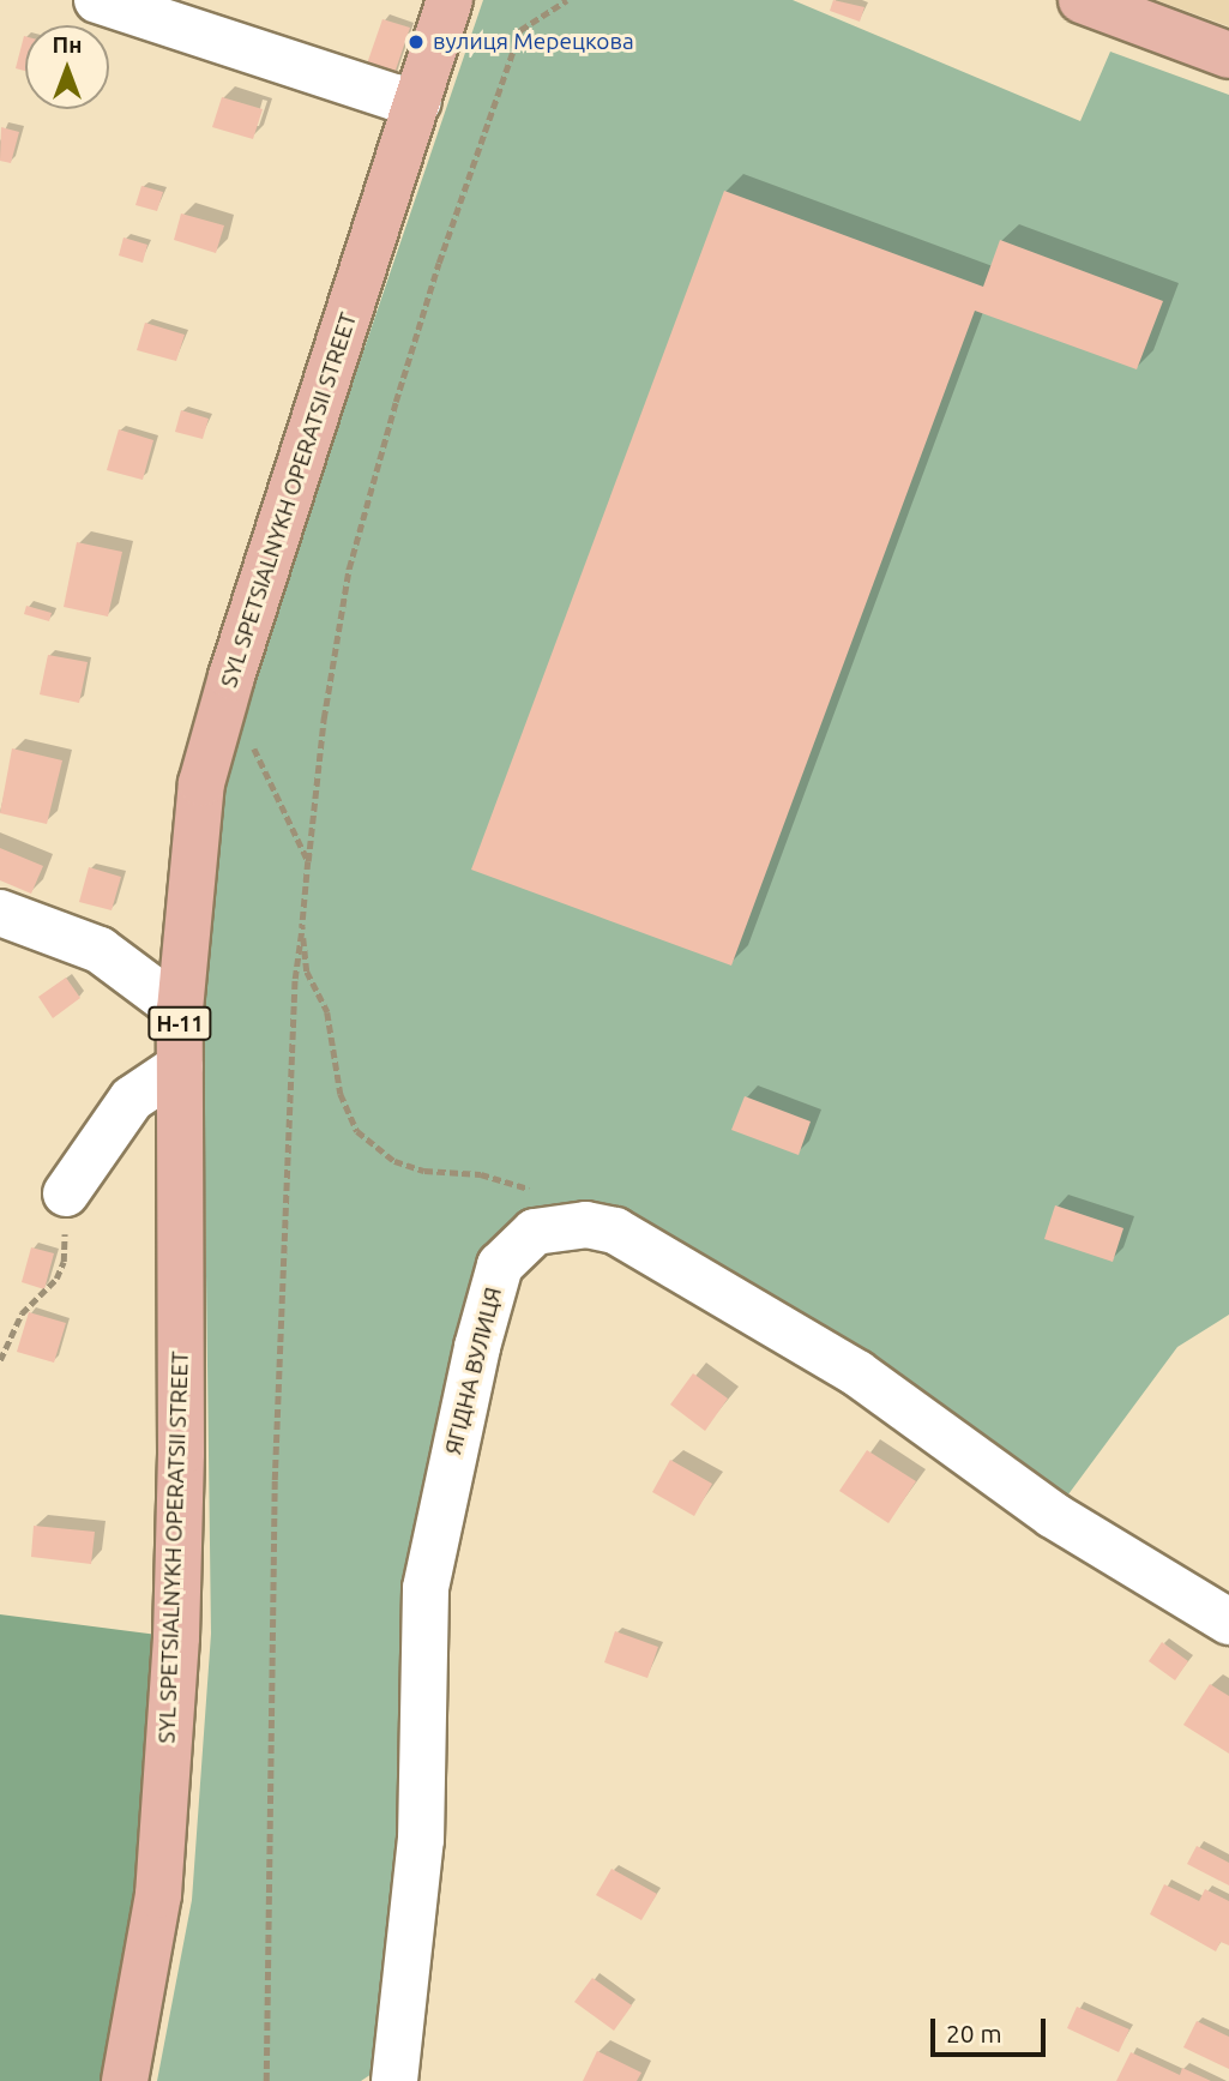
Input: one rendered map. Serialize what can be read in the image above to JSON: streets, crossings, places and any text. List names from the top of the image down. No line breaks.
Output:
{"streets":{"main road":["SYL SPETSIALNYKH OPERATSII STREET","Н-11"],"street":["ЯГІДНА ВУЛИЦЯ"]},"places":["вулиця Мерецкова"],"scale_bar":"20 m","north":"top"}
